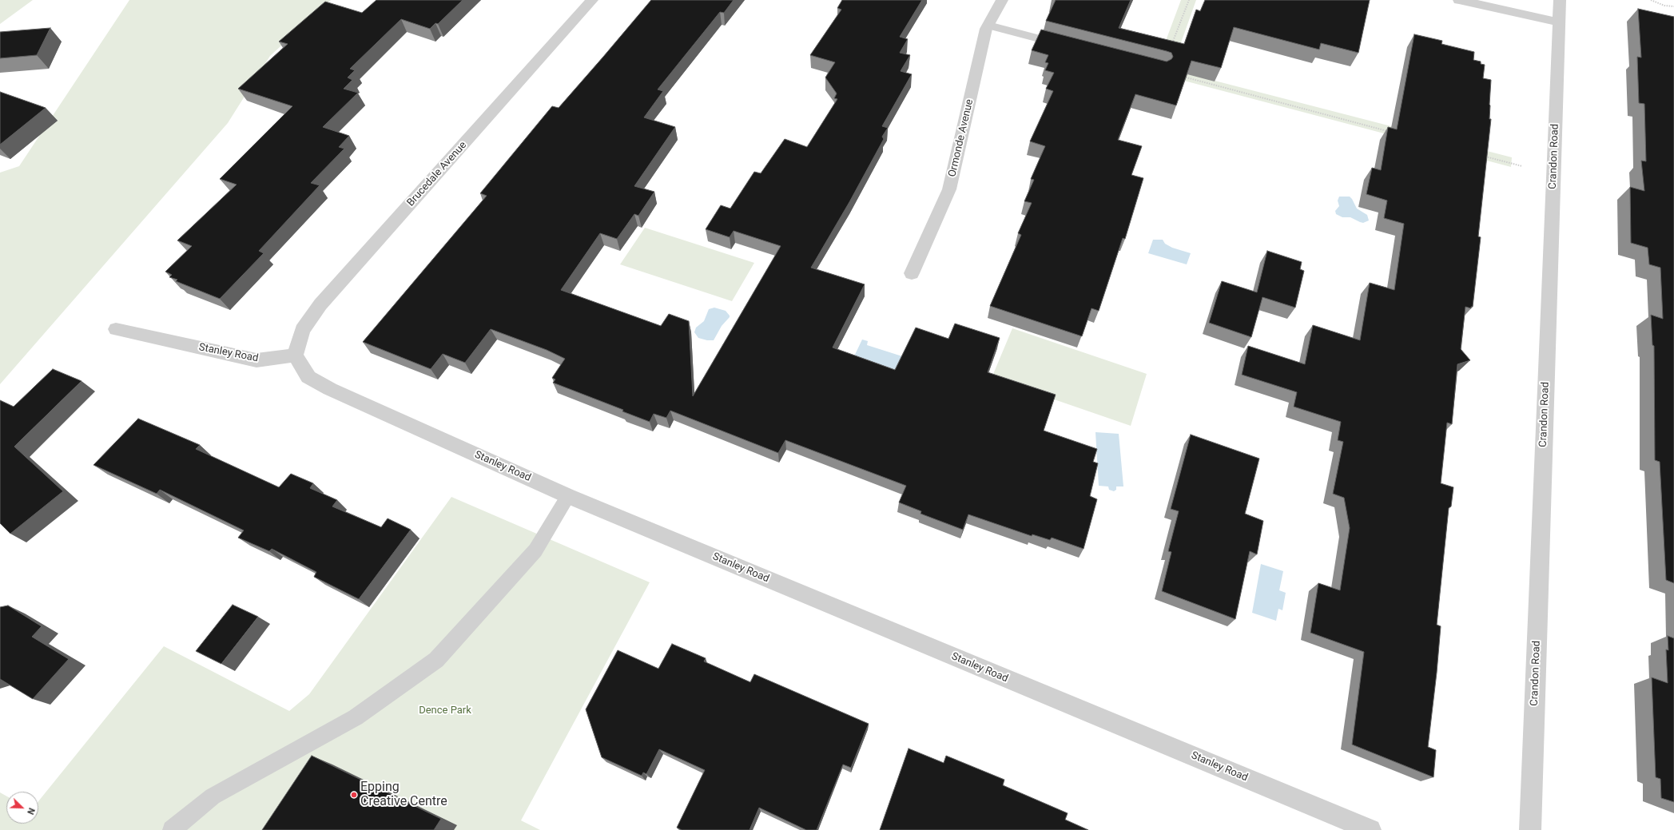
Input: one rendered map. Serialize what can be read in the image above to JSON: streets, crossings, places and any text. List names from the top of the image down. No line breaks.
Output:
{"streets":{"street":["Ormonde Avenue","Crandon Road","Brucedale Avenue","Stanley Road"]},"crossings":[["Brucedale Avenue","Stanley Road"]],"parks":["Dence Park"],"places":["Epping Creative Centre"],"north":"bottom right"}
